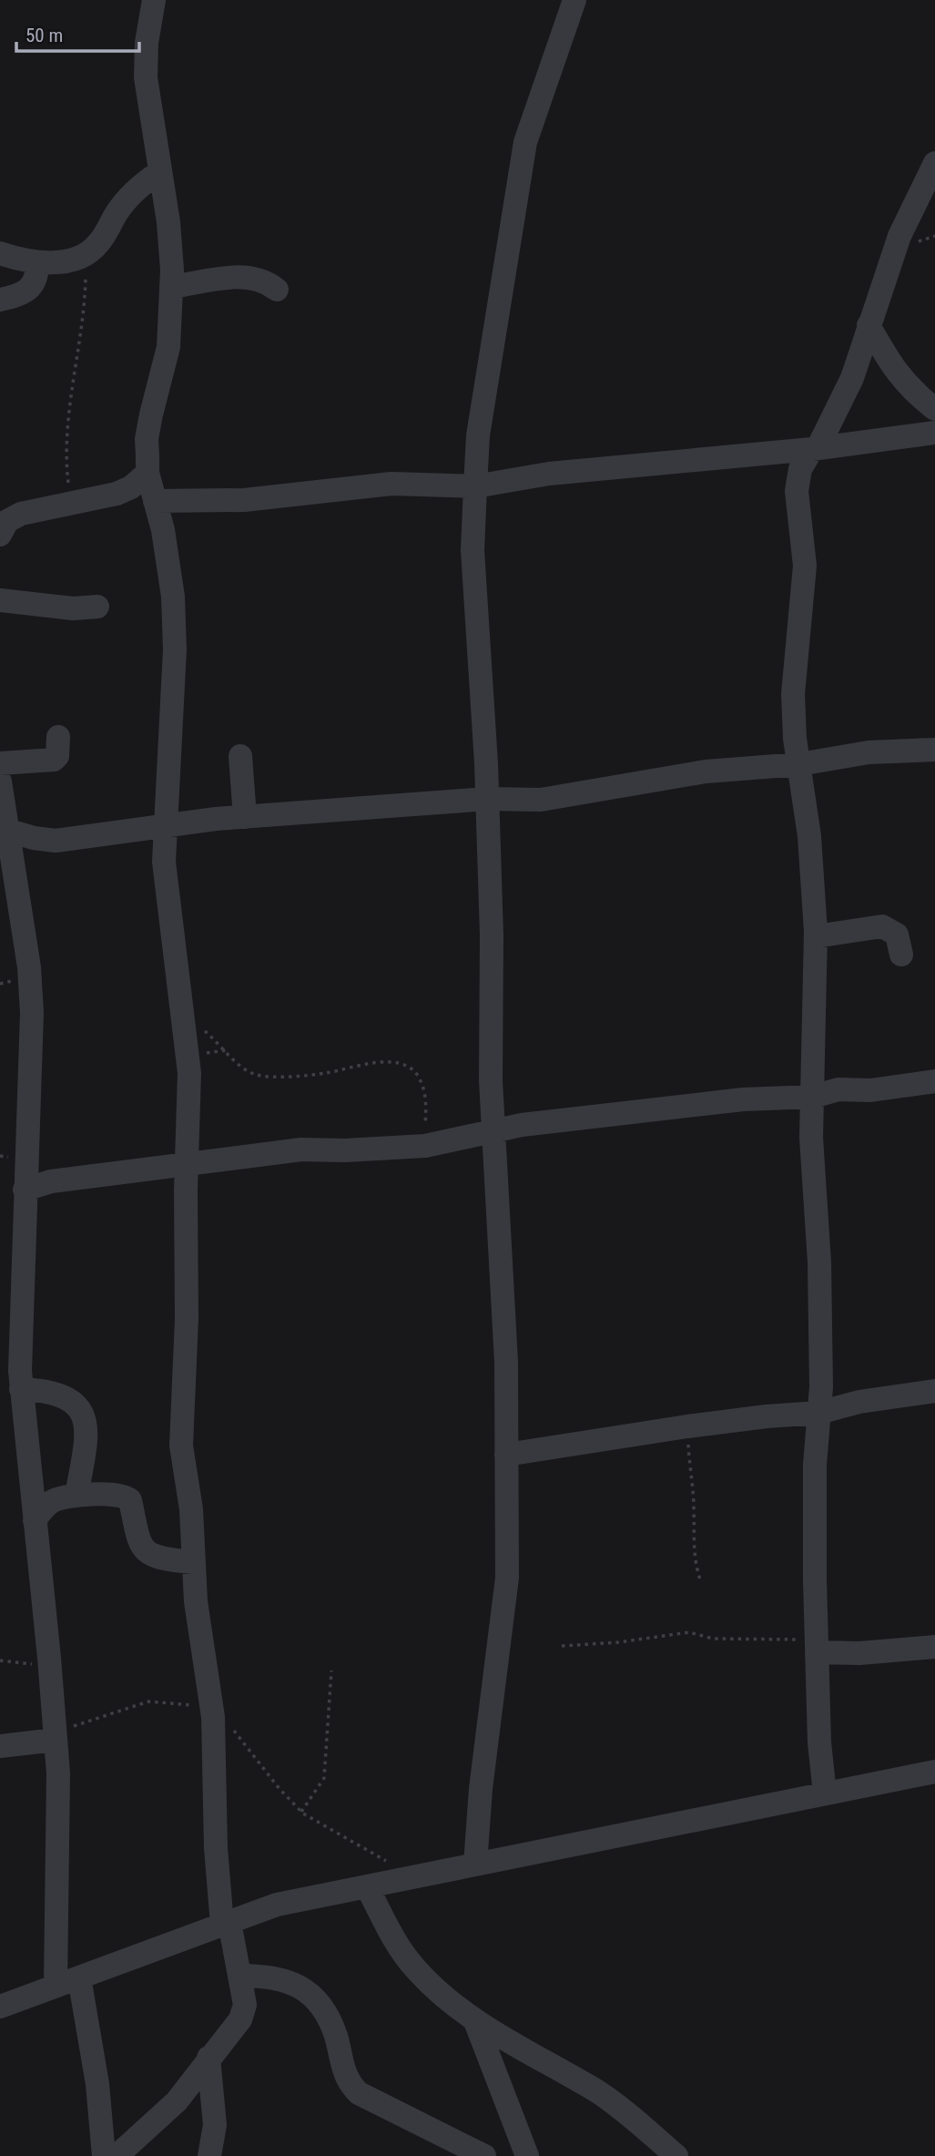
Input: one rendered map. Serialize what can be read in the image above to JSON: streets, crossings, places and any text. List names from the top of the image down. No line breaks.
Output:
{"scale_bar":"50 m"}
